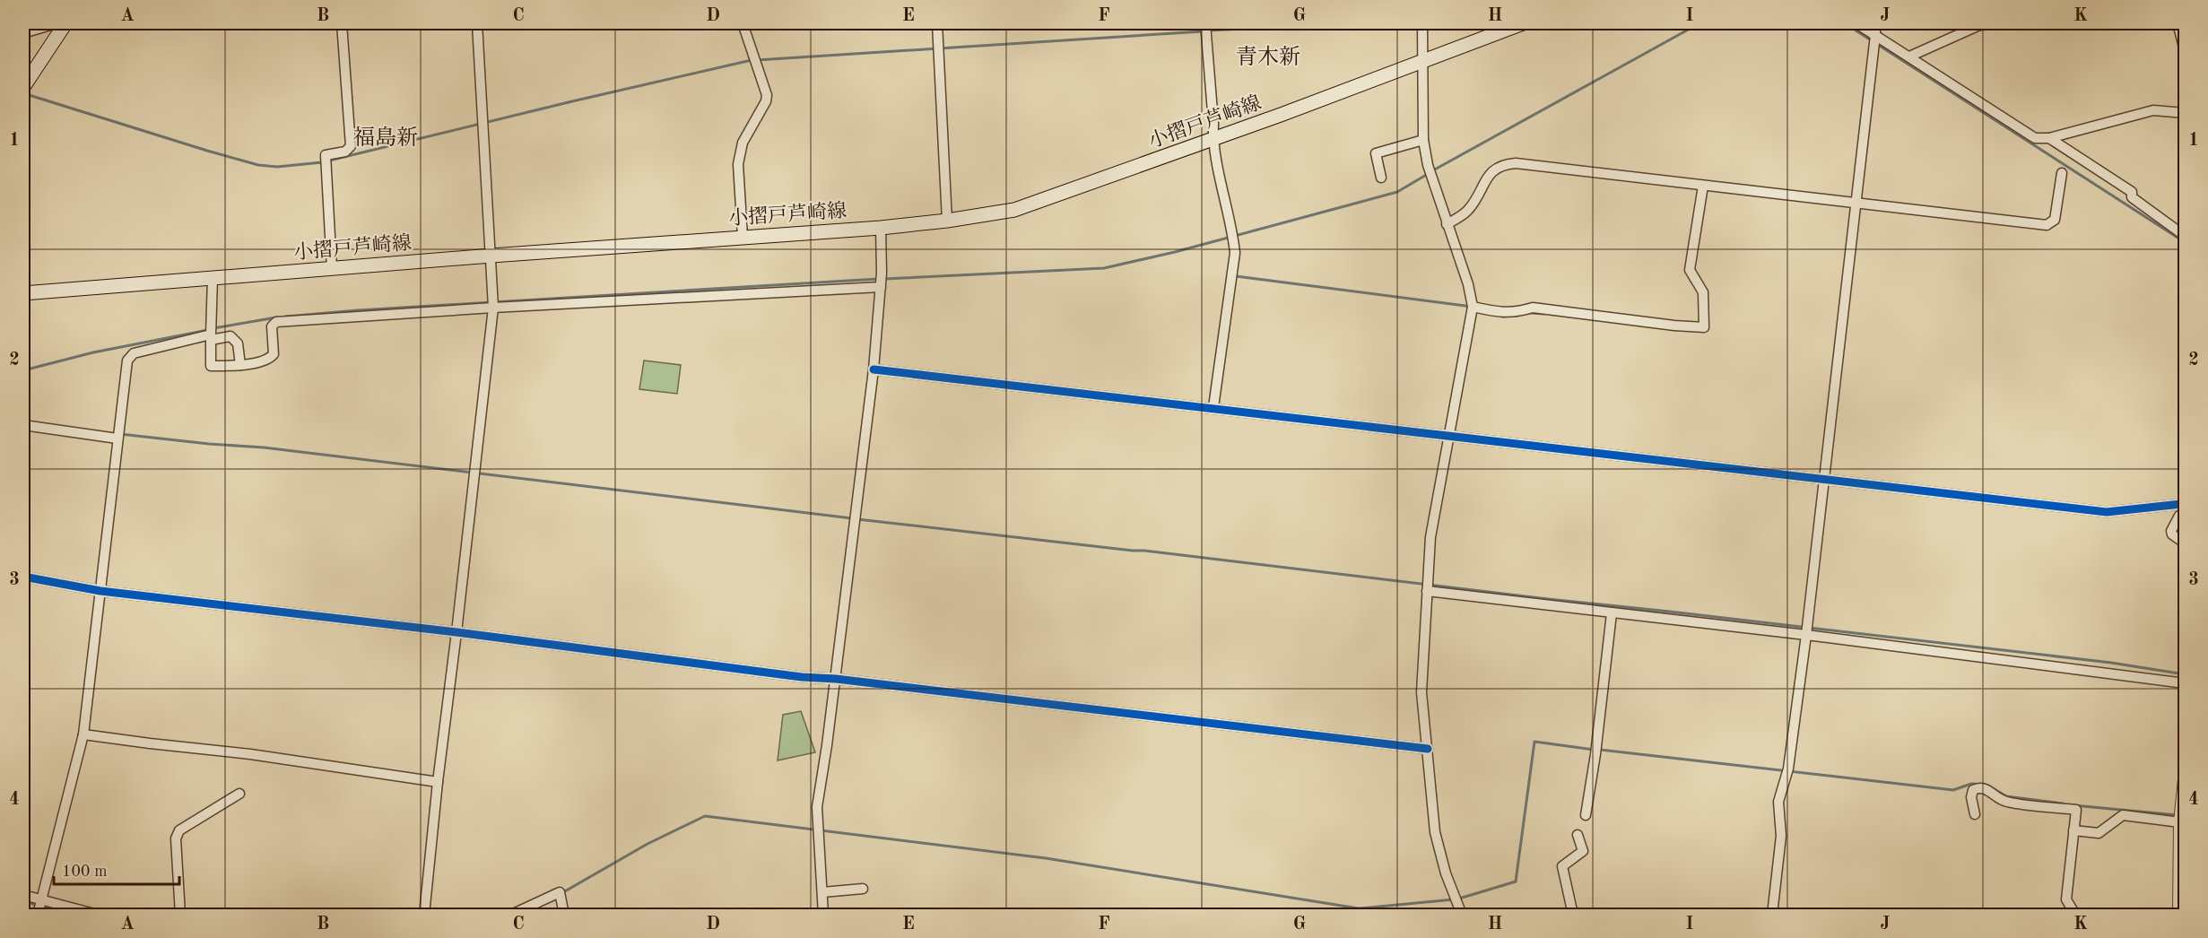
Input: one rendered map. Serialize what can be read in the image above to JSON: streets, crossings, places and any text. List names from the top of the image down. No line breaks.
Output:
{"streets":{"main road":["小摺戸芦崎線"]},"districts":["青木新","福島新"],"scale_bar":"100 m","grid":{"columns":["A","B","C","D","E","F","G","H","I","J","K"],"rows":["1","2","3","4"]}}
